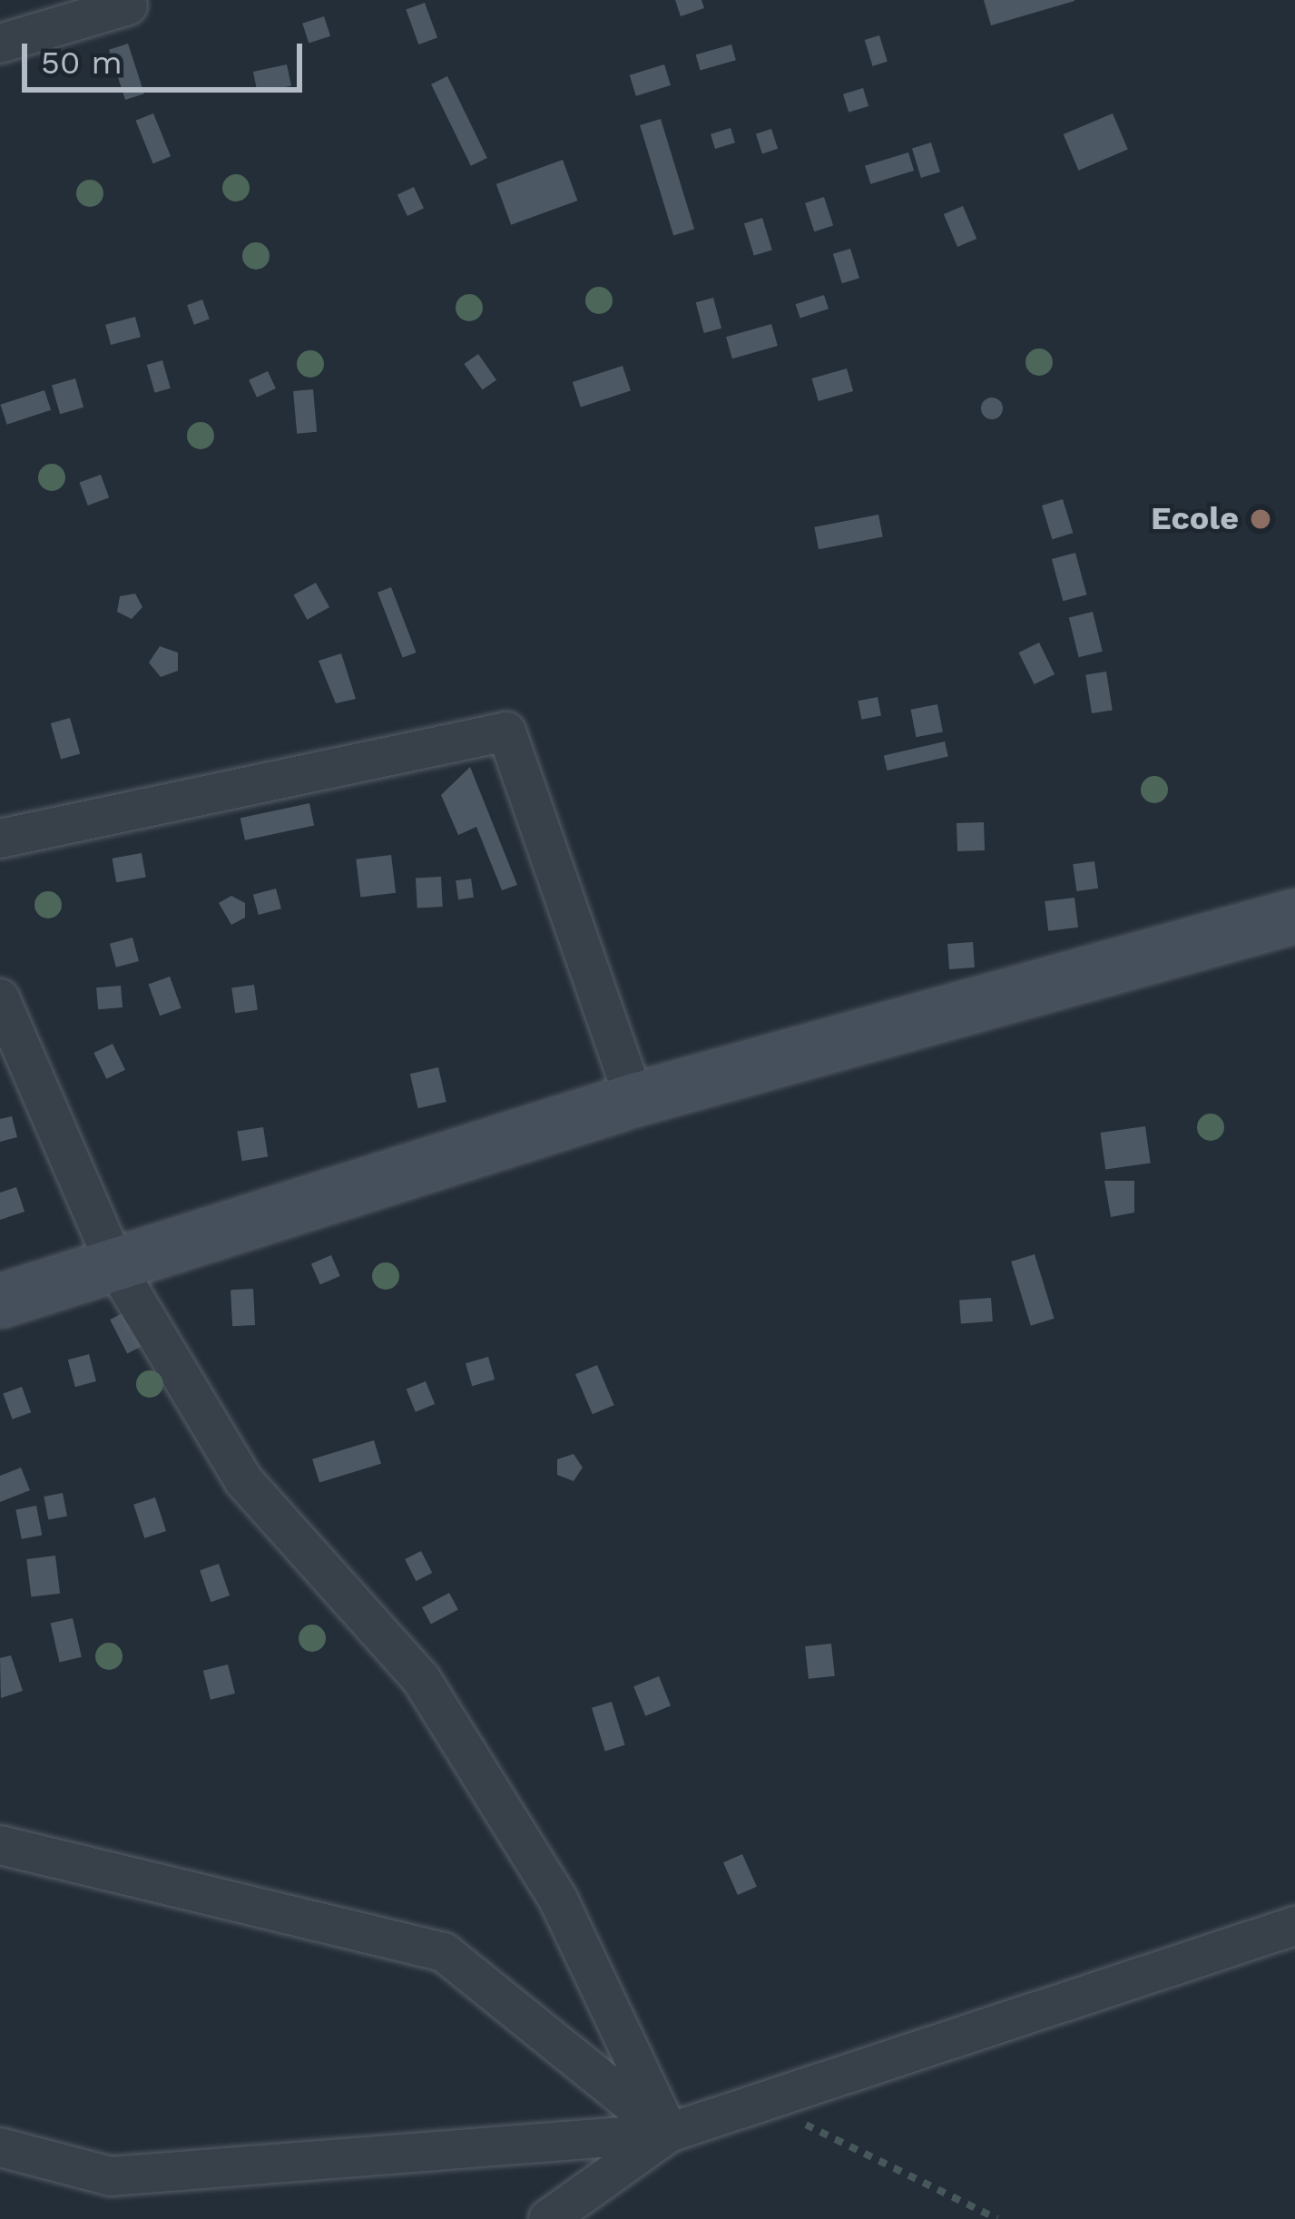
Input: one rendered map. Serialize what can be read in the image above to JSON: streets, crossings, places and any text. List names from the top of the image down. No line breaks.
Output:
{"places":["Ecole"],"scale_bar":"50 m"}
